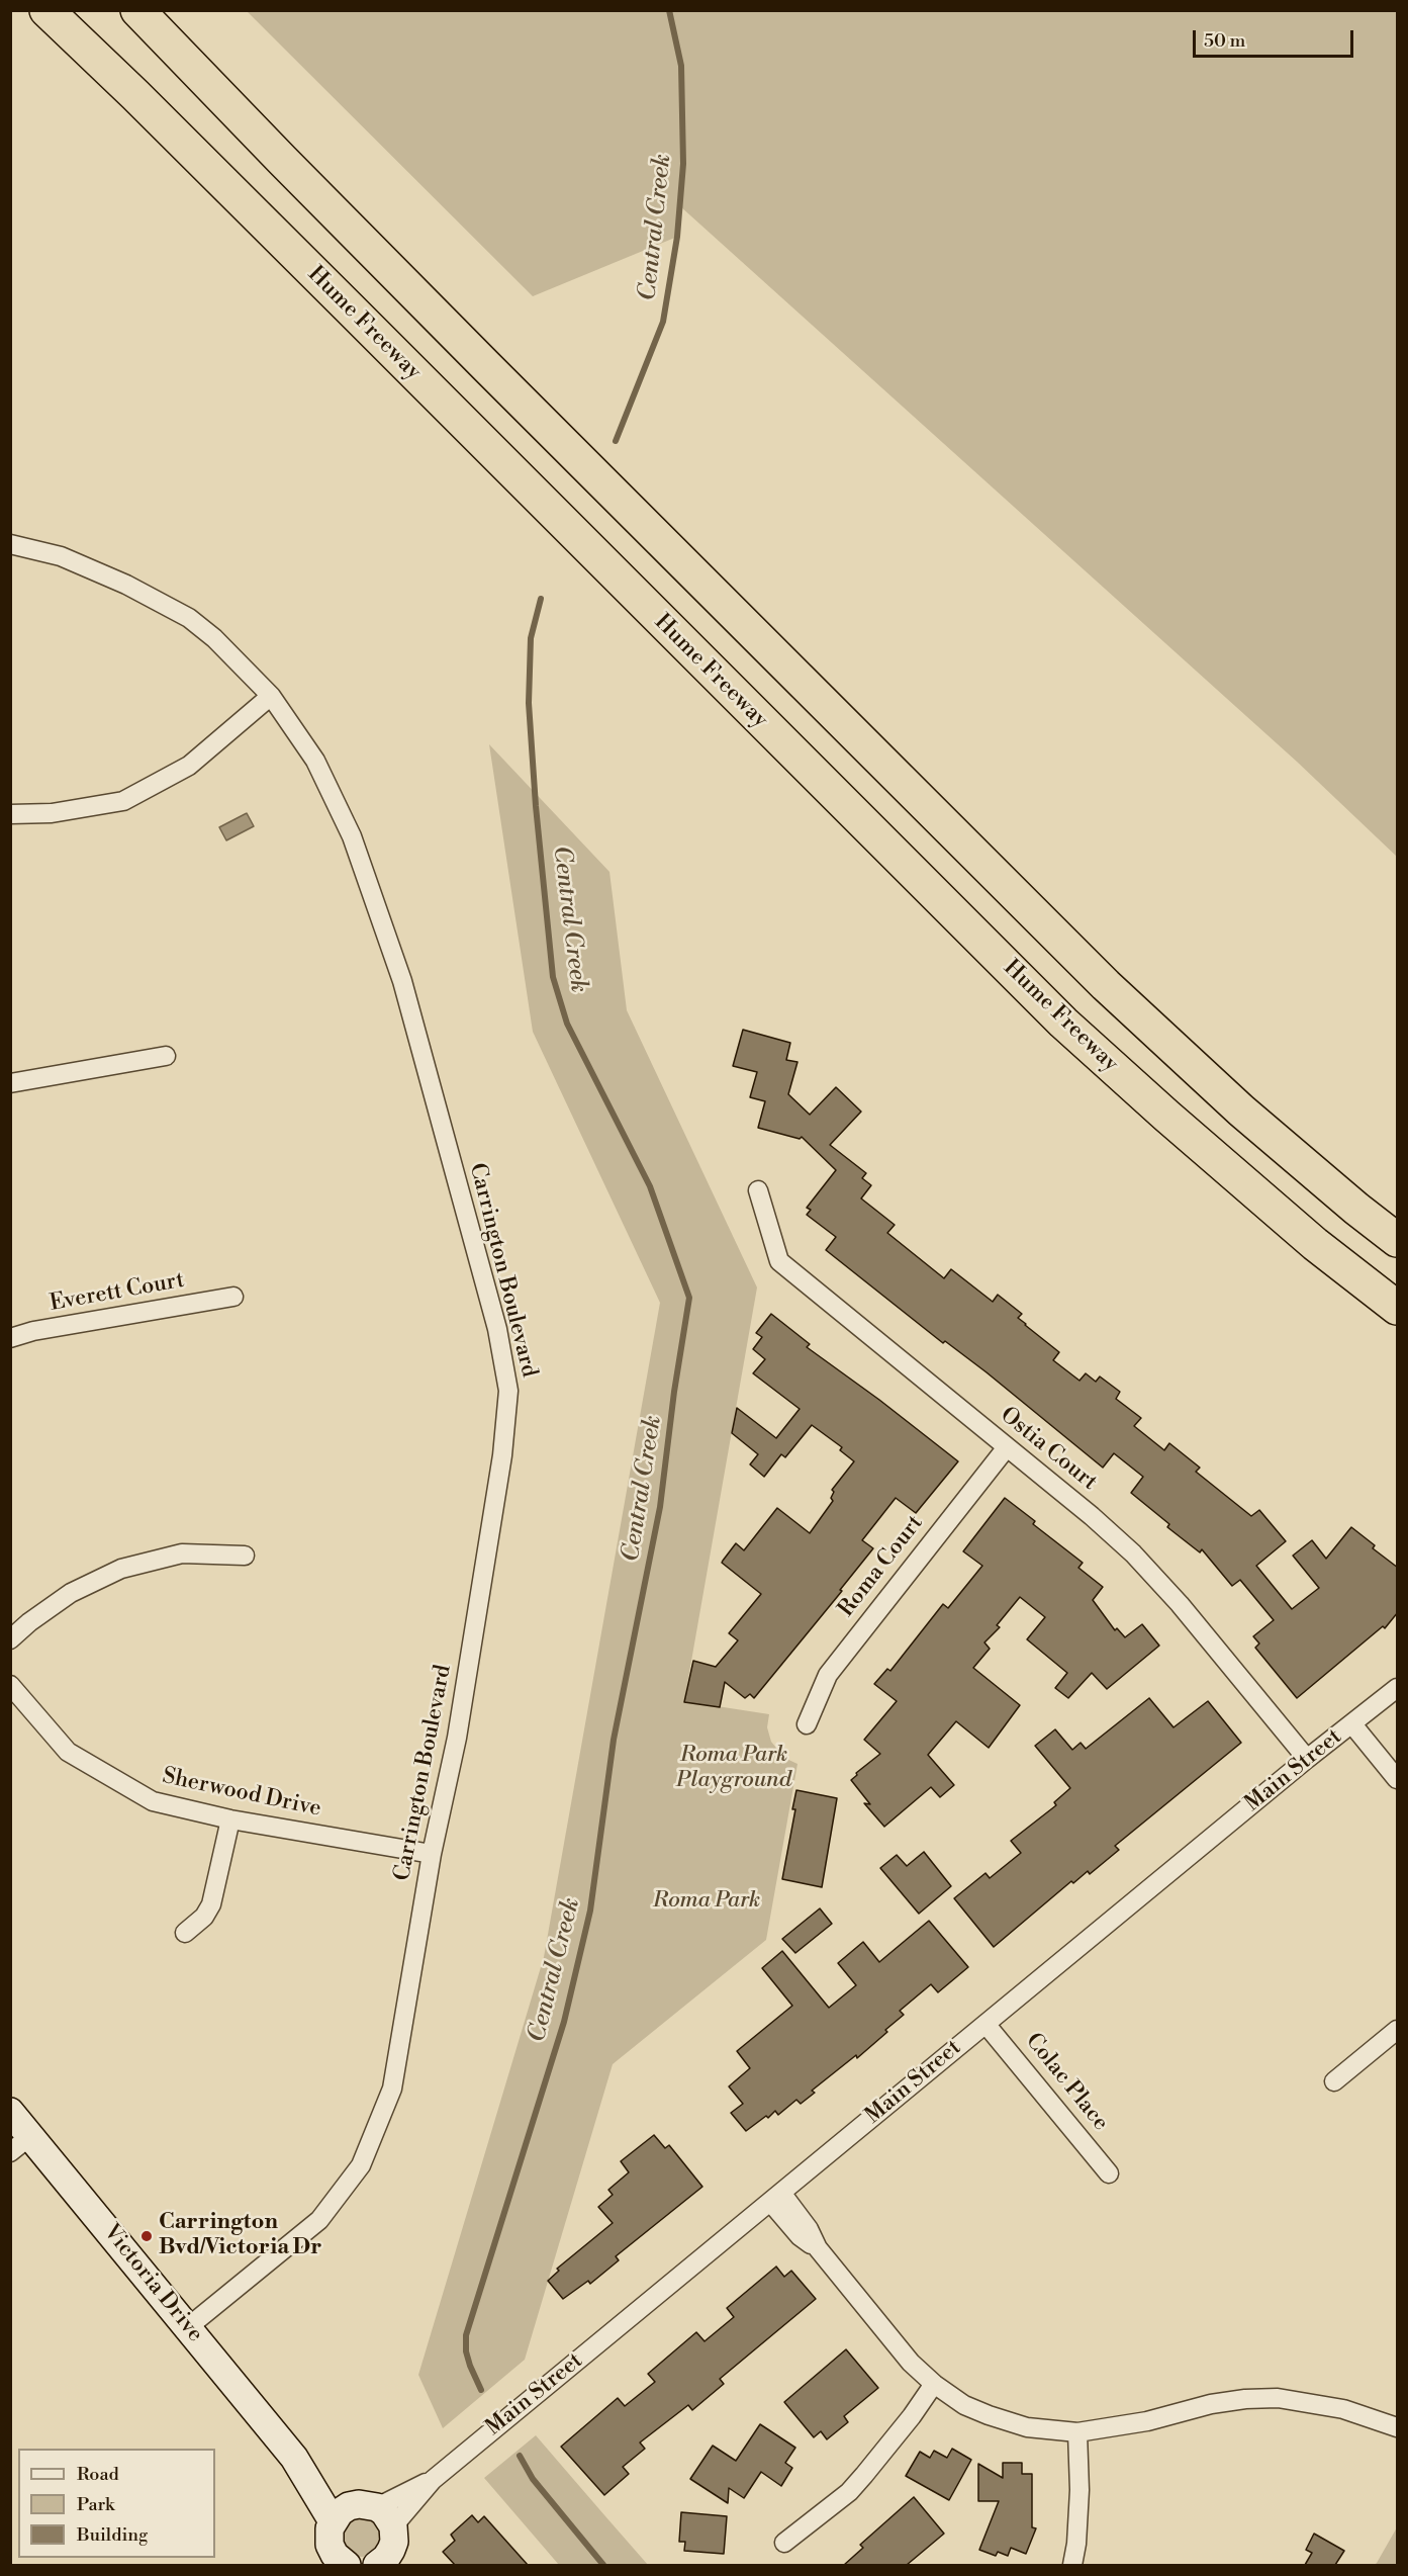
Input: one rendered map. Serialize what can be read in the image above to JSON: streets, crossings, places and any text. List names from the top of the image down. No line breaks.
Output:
{"streets":{"highway":["Hume Freeway"],"street":["Carrington Boulevard","Everett Court","Ostia Court","Roma Court","Main Street","Sherwood Drive","Colac Place","Victoria Drive"]},"crossings":[["Carrington Boulevard","Sherwood Drive"],["Carrington Boulevard","Victoria Drive"],["Ostia Court","Roma Court"],["Ostia Court","Main Street"],["Main Street","Colac Place"],["Main Street","Victoria Drive"]],"water":["Central Creek"],"parks":["Roma Park Playground","Roma Park"],"places":["Carrington Bvd/Victoria Dr"],"legend":["Road","Park","Building"],"scale_bar":"50 m"}
